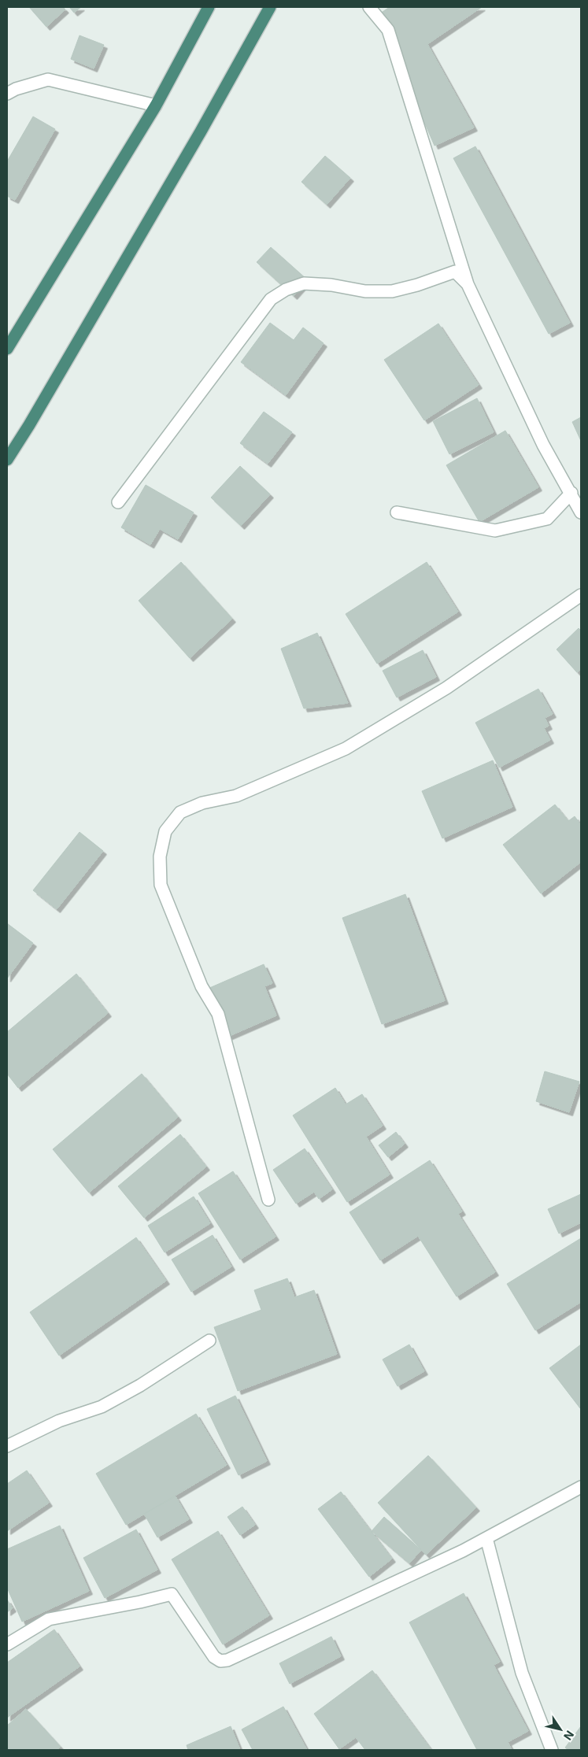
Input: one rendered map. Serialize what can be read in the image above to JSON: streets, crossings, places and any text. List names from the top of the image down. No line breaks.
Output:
{"north":"bottom right"}
